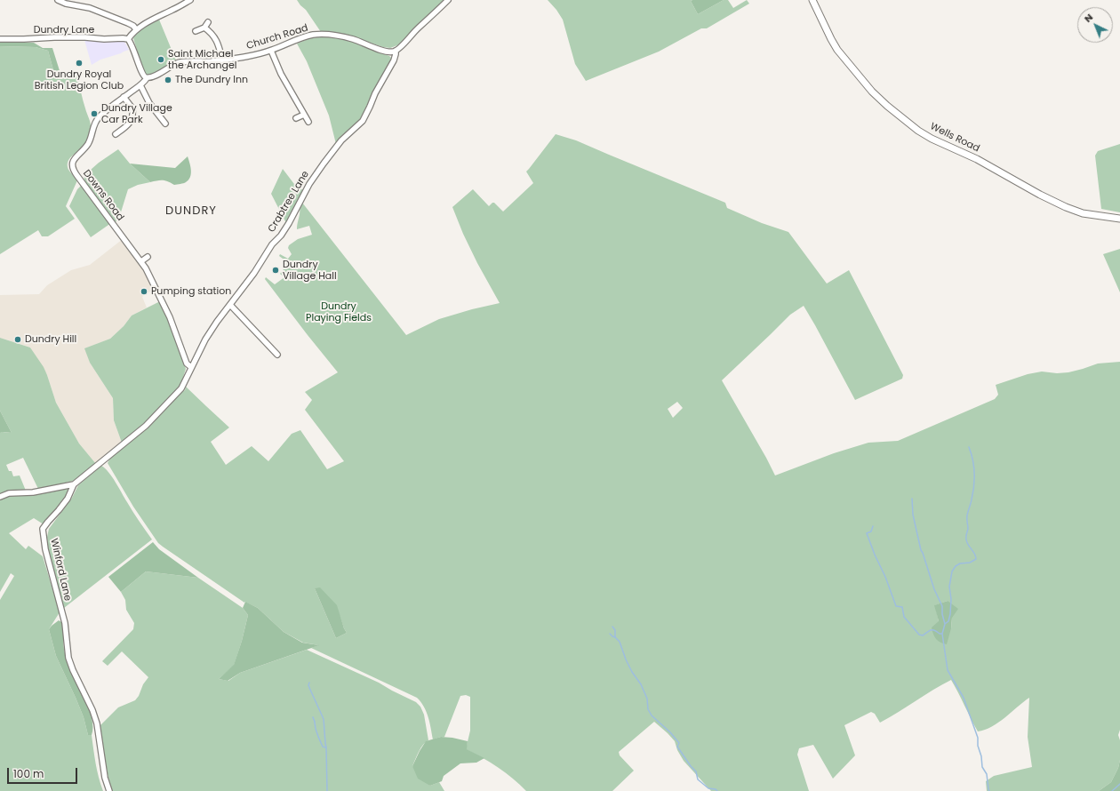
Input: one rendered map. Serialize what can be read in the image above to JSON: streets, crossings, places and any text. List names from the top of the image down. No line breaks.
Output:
{"streets":{"street":["Dundry Lane","Church Road","Wells Road","Downs Road","Crabtree Lane","Winford Lane"]},"crossings":[["Church Road","Downs Road"],["Church Road","Crabtree Lane"],["Downs Road","Crabtree Lane"],["Crabtree Lane","Winford Lane"]],"districts":["DUNDRY"],"parks":["Dundry Playing Fields"],"places":["Saint Michael the Archangel","Dundry Royal British Legion Club","The Dundry Inn","Dundry Village Car Park","Dundry Village Hall","Pumping station","Dundry Hill"],"scale_bar":"100 m","north":"top left"}
